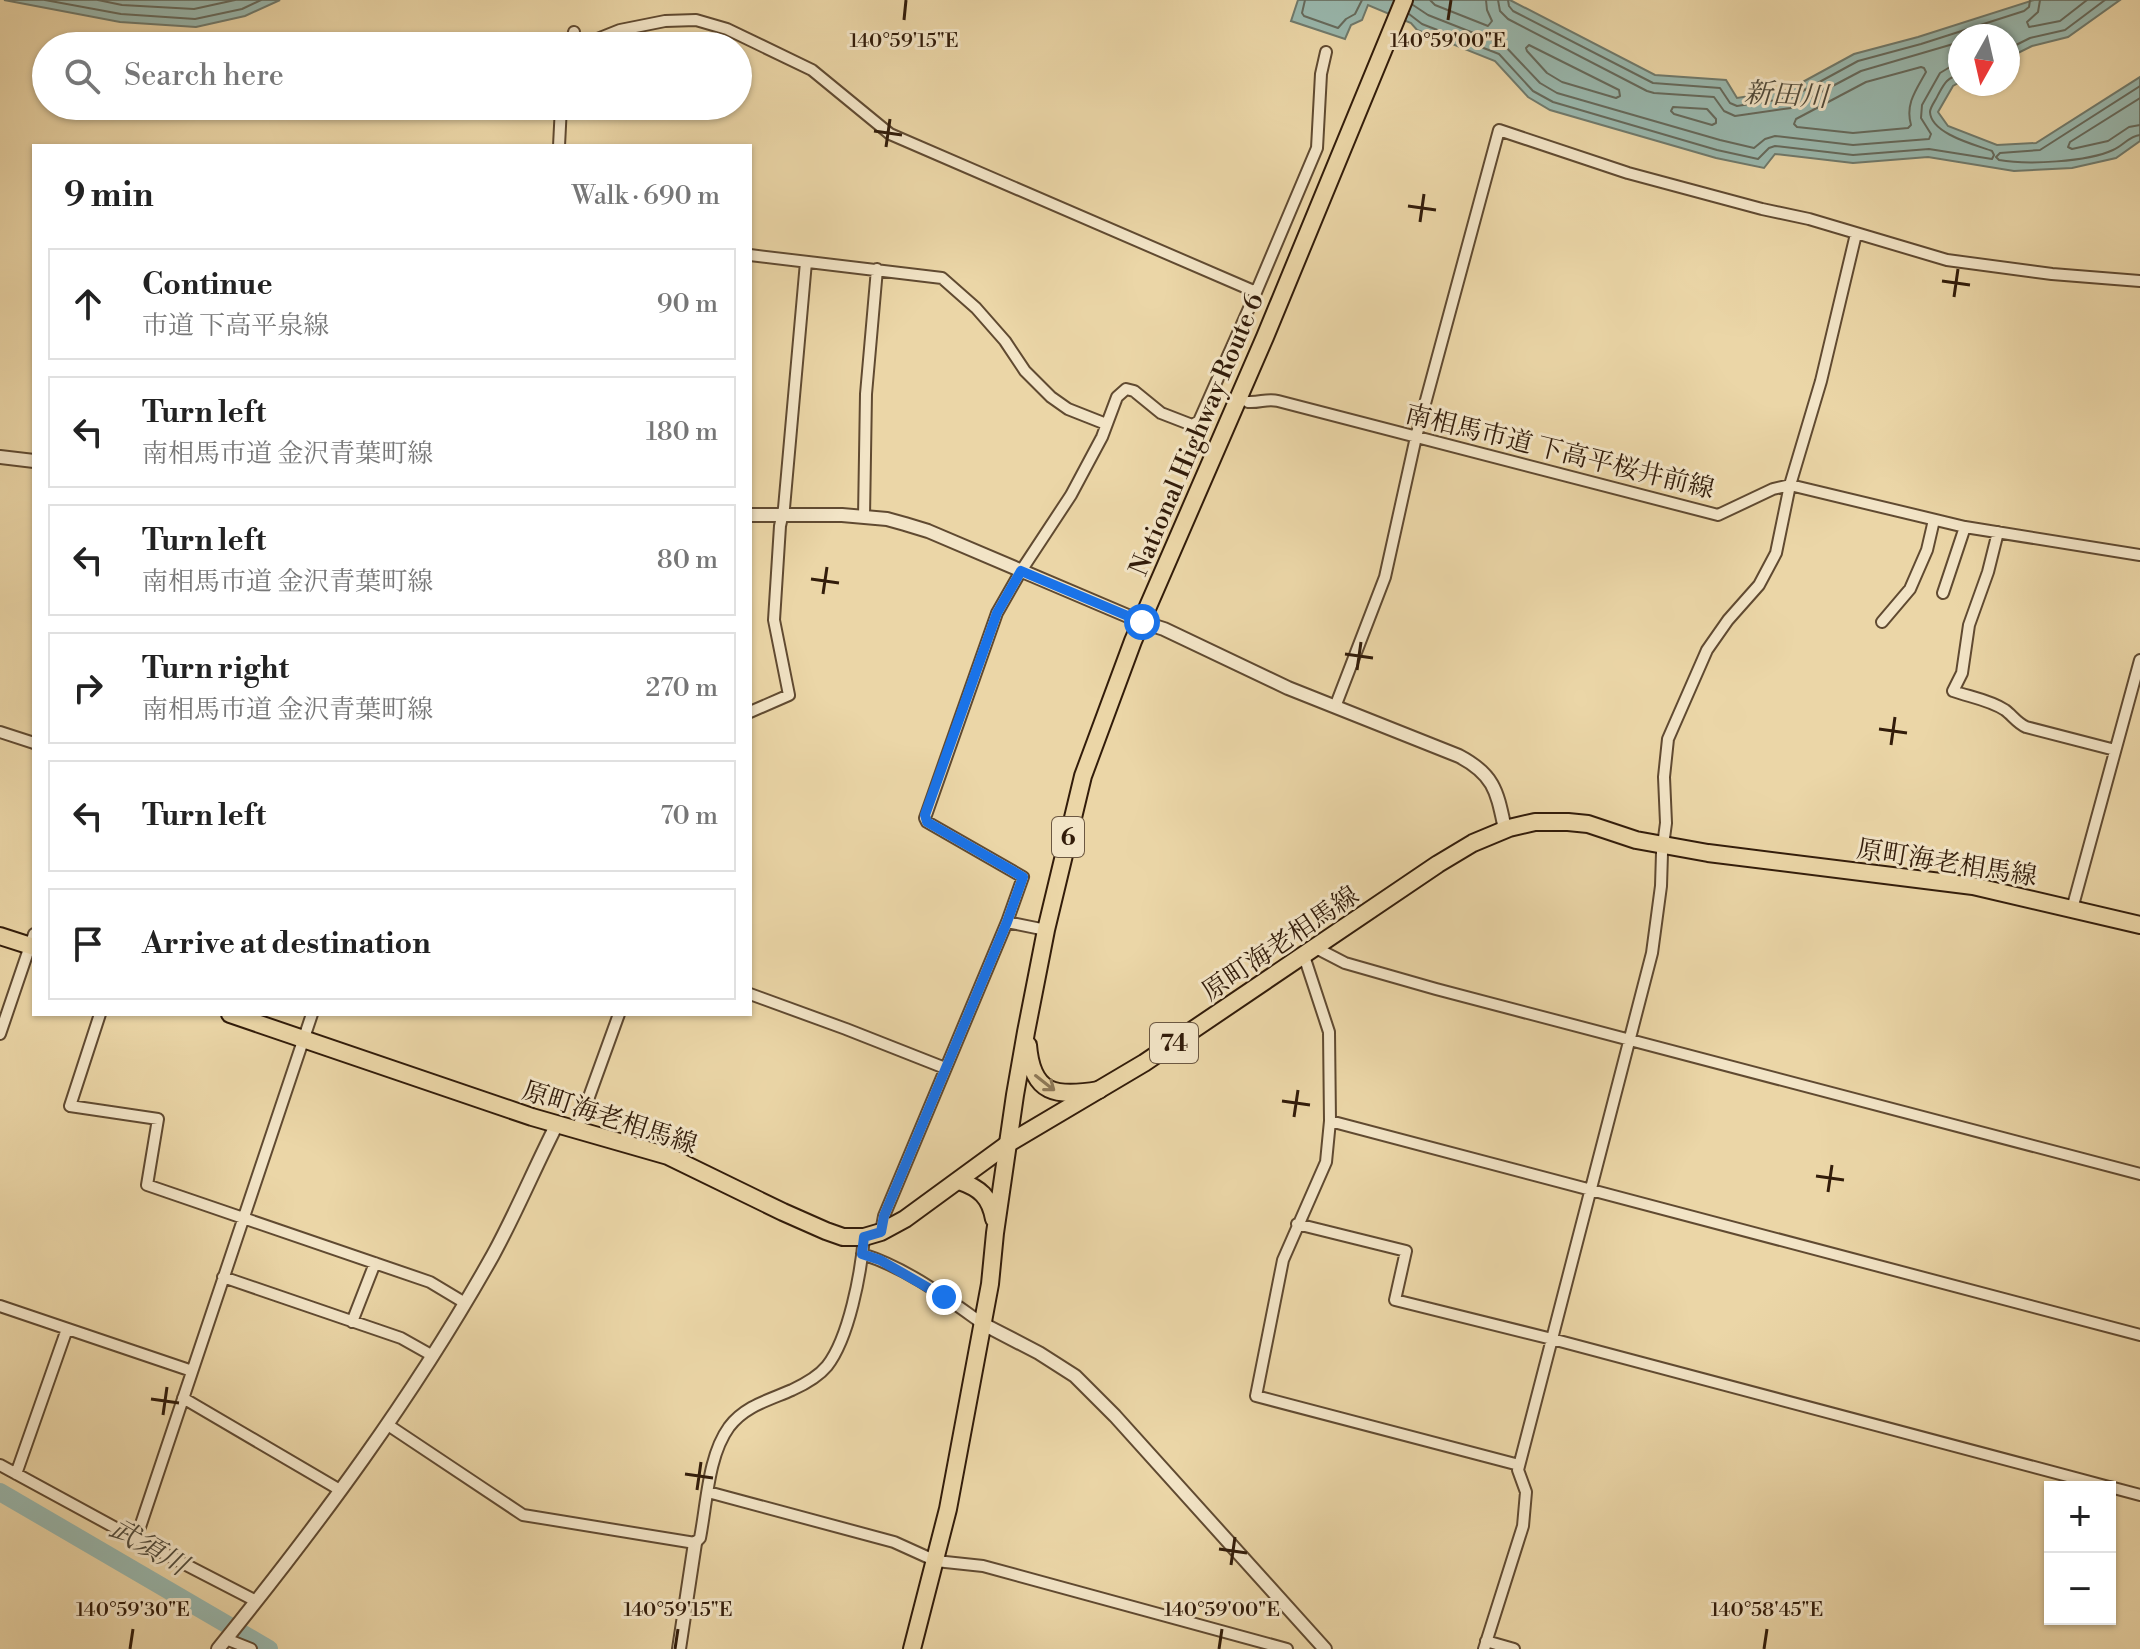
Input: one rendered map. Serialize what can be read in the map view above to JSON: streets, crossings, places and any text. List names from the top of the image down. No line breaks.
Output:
{"streets":{"main road":["National Highway Route 6","6","原町海老相馬線","74"],"street":["南相馬市道 下高平桜井前線"]},"crossings":[["National Highway Route 6","原町海老相馬線"]],"water":["新田川","武須川"],"north":"bottom","page":{"search":"Search here","heading":["9 min","Walk · 690 m"],"list":[["Continue","市道 下高平泉線","90 m"],["Turn left","南相馬市道 金沢青葉町線","180 m"],["Turn left","南相馬市道 金沢青葉町線","80 m"],["Turn right","南相馬市道 金沢青葉町線","270 m"],["Turn left","70 m"],"Arrive at destination"],"map_buttons":["+","−"]},"coordinates":["140°59'15\"E","140°59'00\"E","140°59'30\"E","140°58'45\"E"]}
